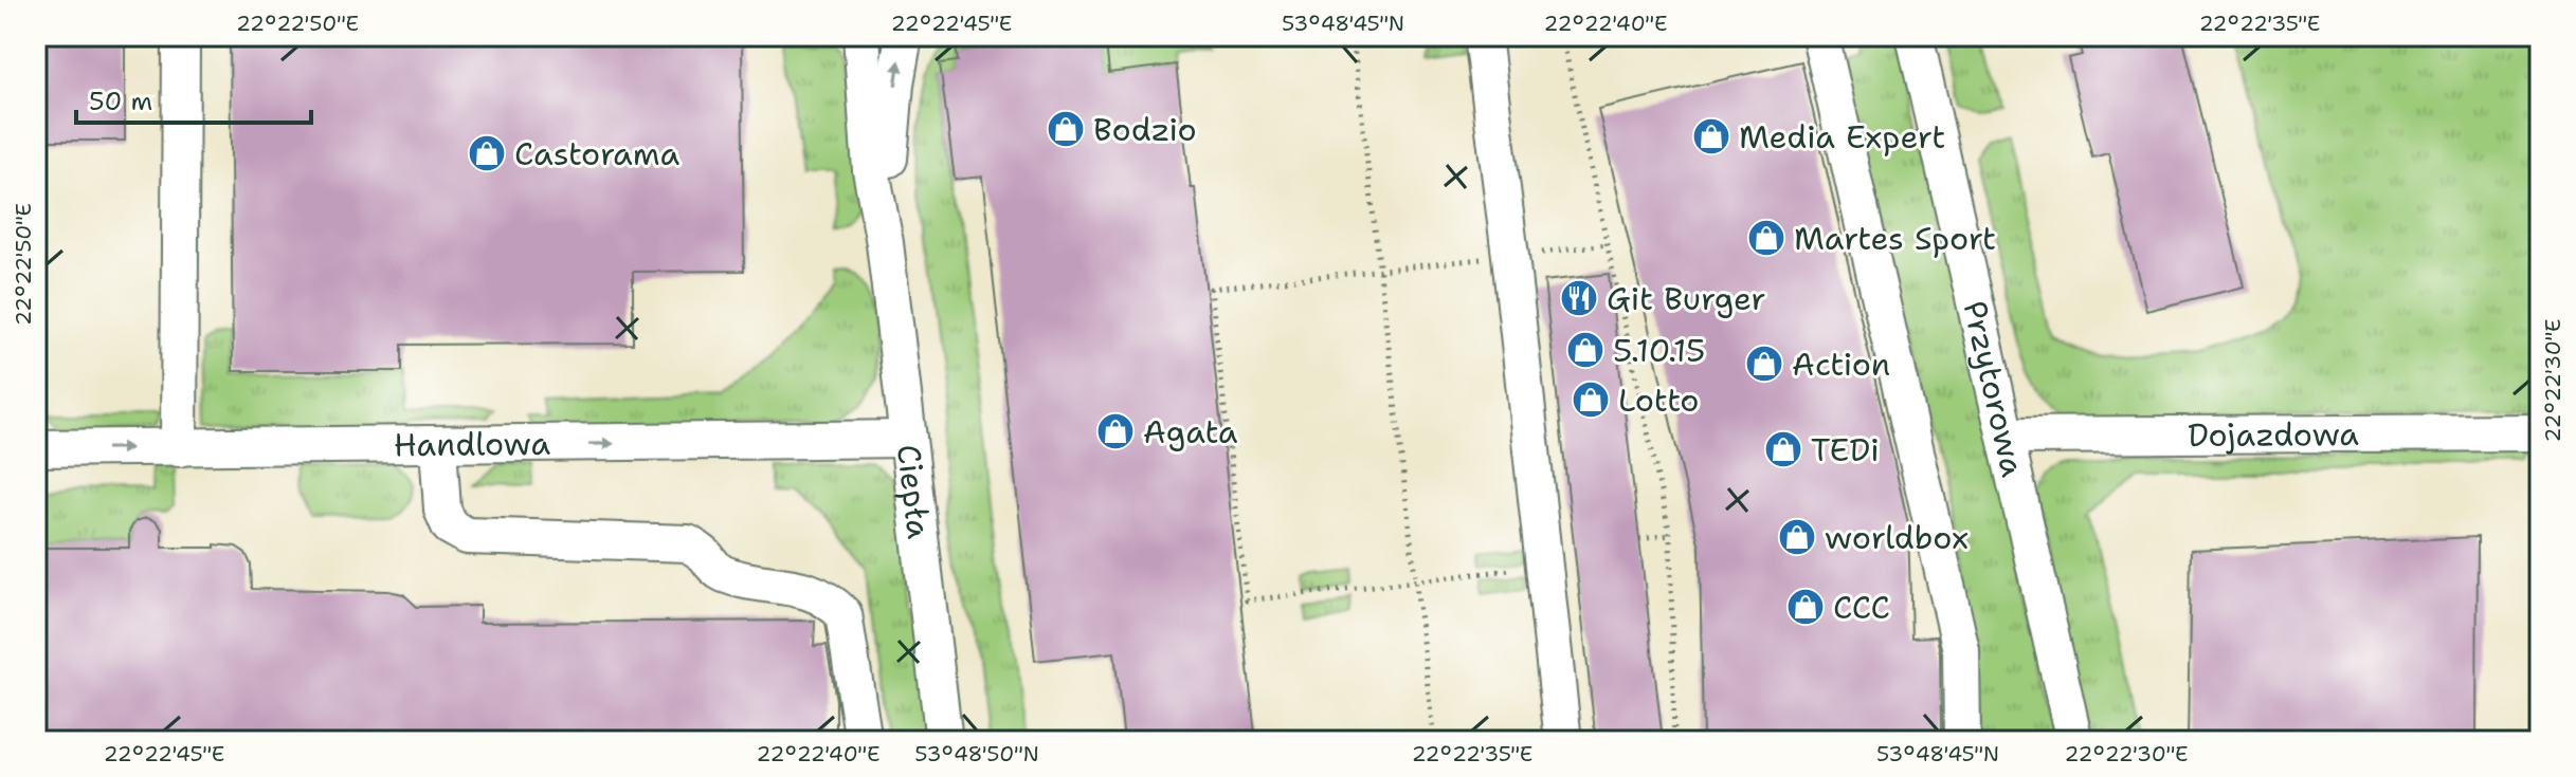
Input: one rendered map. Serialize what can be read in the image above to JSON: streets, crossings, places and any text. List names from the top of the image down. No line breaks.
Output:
{"streets":{"street":["Przytorowa","Dojazdowa","Handlowa","Ciepła"]},"crossings":[["Przytorowa","Dojazdowa"],["Handlowa","Ciepła"]],"one_way":["Handlowa"],"places":{"shop":["Bodzio","Media Expert","Castorama","Martes Sport","5.10.15","Action","Lotto","Agata","TEDi","worldbox","CCC"],"restaurant":["Git Burger"]},"scale_bar":"50 m","coordinates":["22°22'50\"E","22°22'45\"E","53°48'45\"N","22°22'40\"E","22°22'35\"E","22°22'30\"E","53°48'50\"N"]}
